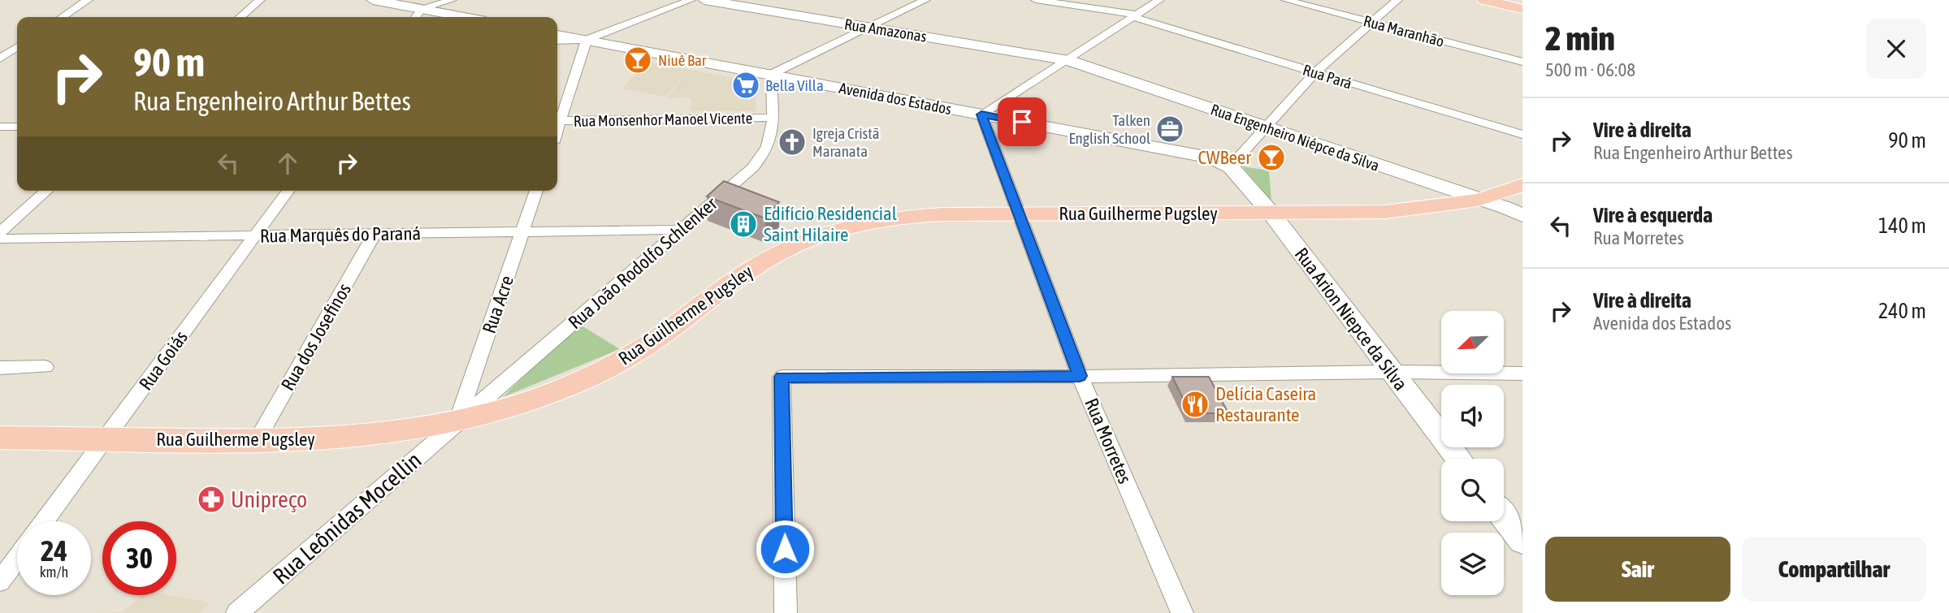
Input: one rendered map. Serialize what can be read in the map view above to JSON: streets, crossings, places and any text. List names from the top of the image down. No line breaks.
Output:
{"streets":{"main road":["Rua Guilherme Pugsley"],"street":["Rua Amazonas","Rua Maranhão","Rua Pará","Avenida dos Estados","Rua Monsenhor Manoel Vicente","Rua Engenheiro Niépce da Silva","Rua Marquês do Paraná","Rua João Rodolfo Schlenker","Rua Acre","Rua Arion Niepce da Silva","Rua dos Josefinos","Rua Goiás","Rua Morretes","Rua Leônidas Mocellin"]},"crossings":[["Rua Amazonas","Rua Engenheiro Niépce da Silva"],["Avenida dos Estados","Rua João Rodolfo Schlenker"],["Avenida dos Estados","Rua Arion Niepce da Silva"],["Avenida dos Estados","Rua Morretes"],["Rua Monsenhor Manoel Vicente","Rua João Rodolfo Schlenker"],["Rua Engenheiro Niépce da Silva","Rua Guilherme Pugsley"],["Rua Guilherme Pugsley","Rua João Rodolfo Schlenker"],["Rua Guilherme Pugsley","Rua Acre"],["Rua Guilherme Pugsley","Rua Arion Niepce da Silva"],["Rua Guilherme Pugsley","Rua dos Josefinos"],["Rua Guilherme Pugsley","Rua Goiás"],["Rua Guilherme Pugsley","Rua Morretes"],["Rua Guilherme Pugsley","Rua Leônidas Mocellin"],["Rua Marquês do Paraná","Rua João Rodolfo Schlenker"],["Rua Marquês do Paraná","Rua Acre"],["Rua Marquês do Paraná","Rua dos Josefinos"],["Rua Marquês do Paraná","Rua Goiás"],["Rua João Rodolfo Schlenker","Rua Acre"],["Rua João Rodolfo Schlenker","Rua Leônidas Mocellin"],["Rua Acre","Rua Leônidas Mocellin"]],"places":{"bar":["Niuê Bar","CWBeer"],"supermarket":["Bella Villa"],"office":["Talken English School"],"church":["Igreja Cristã Maranata"],"building":["Edifício Residencial Saint Hilaire"],"restaurant":["Delícia Caseira Restaurante"],"pharmacy":["Unipreço"]},"north":"bottom left","page":{"heading":["2 min","500 m · 06:08"],"turn":["90 m","Rua Engenheiro Arthur Bettes"],"list":[{"name":"Vire à direita","note":"Rua Engenheiro Arthur Bettes","value":"90 m"},{"name":"Vire à esquerda","note":"Rua Morretes","value":"140 m"},{"name":"Vire à direita","note":"Avenida dos Estados","value":"240 m"}],"speed":"24 km/h","limit":"30","buttons":["Sair","Compartilhar"]}}
